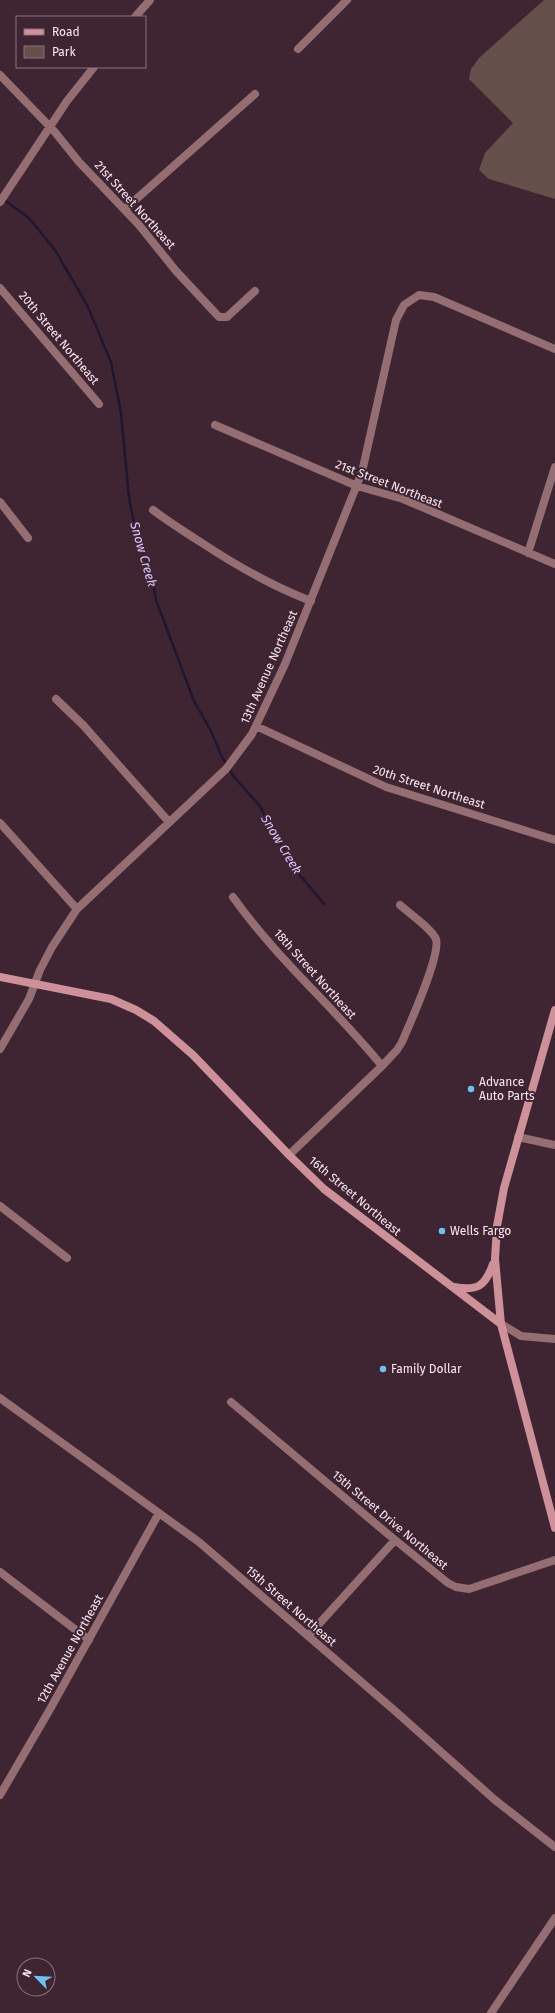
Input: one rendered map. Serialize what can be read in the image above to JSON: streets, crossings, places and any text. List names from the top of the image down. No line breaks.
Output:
{"streets":{"main road":["16th Street Northeast"],"street":["21st Street Northeast","20th Street Northeast","13th Avenue Northeast","18th Street Northeast","15th Street Drive Northeast","15th Street Northeast","12th Avenue Northeast"]},"crossings":[["21st Street Northeast","13th Avenue Northeast"],["20th Street Northeast","13th Avenue Northeast"],["13th Avenue Northeast","16th Street Northeast"],["15th Street Northeast","12th Avenue Northeast"]],"water":["Snow Creek"],"places":["Advance Auto Parts","Wells Fargo","Family Dollar"],"legend":["Road","Park"],"north":"top left"}
